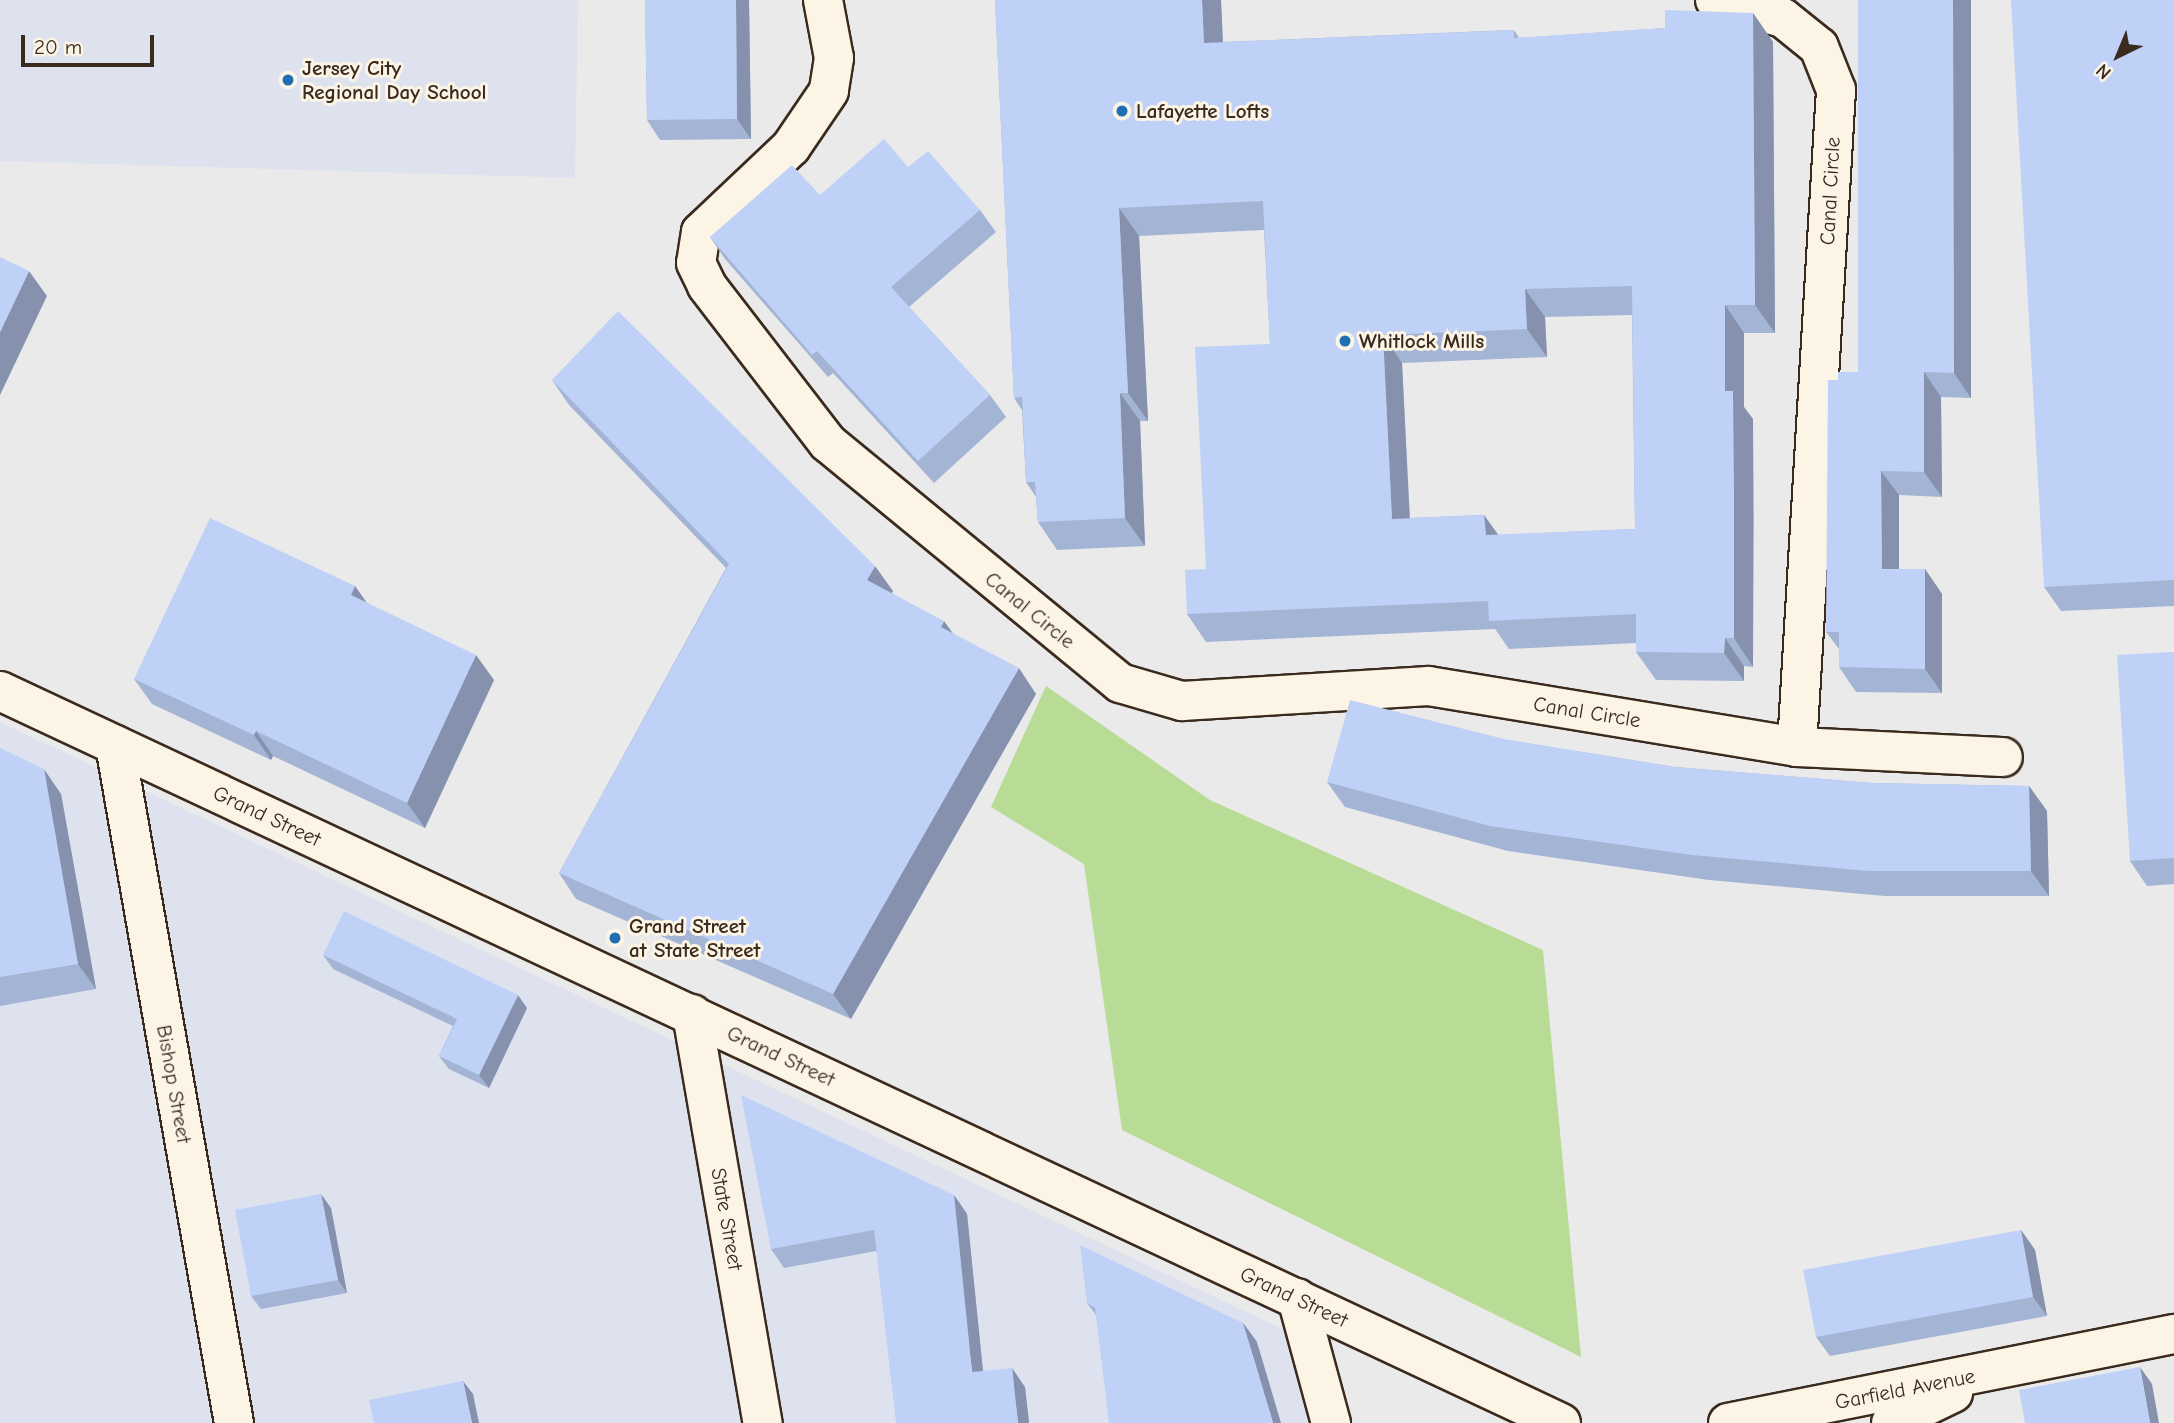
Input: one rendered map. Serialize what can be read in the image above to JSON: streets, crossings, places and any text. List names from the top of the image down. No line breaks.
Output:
{"streets":{"street":["Canal Circle","Grand Street","Bishop Street","State Street","Garfield Avenue"]},"crossings":[["Grand Street","Bishop Street"],["Grand Street","State Street"]],"places":["Jersey City Regional Day School","Lafayette Lofts","Whitlock Mills","Grand Street at State Street"],"scale_bar":"20 m","north":"bottom left"}
